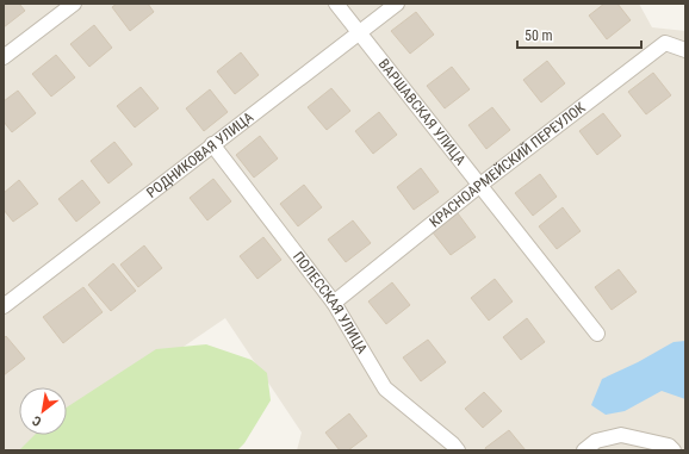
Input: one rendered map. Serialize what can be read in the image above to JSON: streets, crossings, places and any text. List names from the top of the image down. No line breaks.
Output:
{"streets":{"street":["ВАРШАВСКАЯ УЛИЦА","РОДНИКОВАЯ УЛИЦА","КРАСНОАРМЕЙСКИЙ ПЕРЕУЛОК","ПОЛЕССКАЯ УЛИЦА"]},"crossings":[["ВАРШАВСКАЯ УЛИЦА","РОДНИКОВАЯ УЛИЦА"],["ВАРШАВСКАЯ УЛИЦА","КРАСНОАРМЕЙСКИЙ ПЕРЕУЛОК"],["РОДНИКОВАЯ УЛИЦА","ПОЛЕССКАЯ УЛИЦА"],["КРАСНОАРМЕЙСКИЙ ПЕРЕУЛОК","ПОЛЕССКАЯ УЛИЦА"]],"scale_bar":"50 m","north":"bottom left"}
